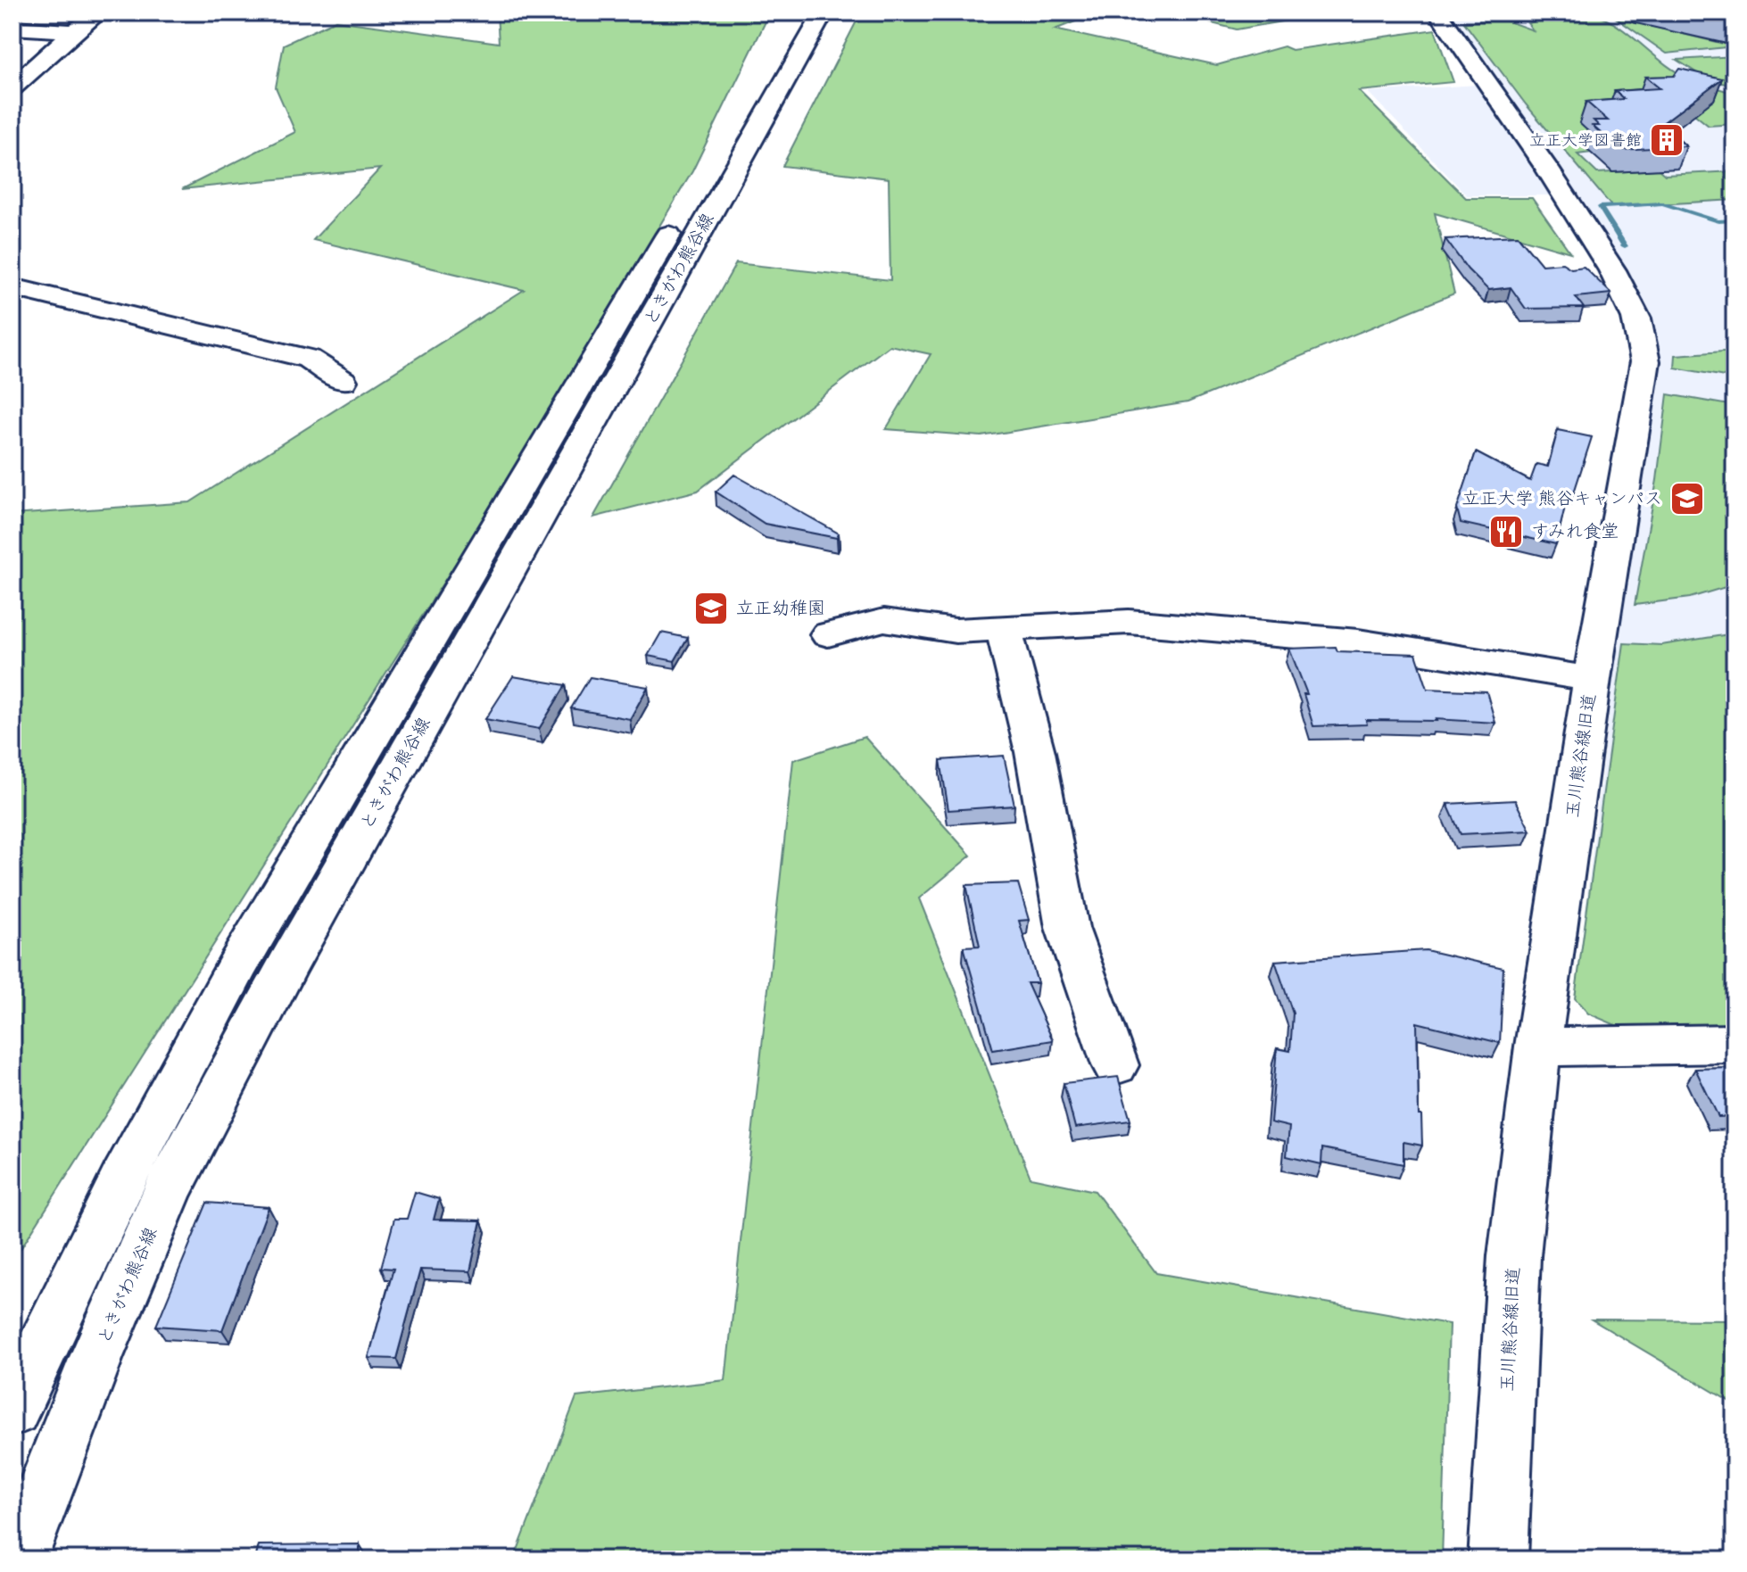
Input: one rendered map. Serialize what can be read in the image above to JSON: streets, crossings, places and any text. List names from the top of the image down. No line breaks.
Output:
{"streets":{"street":["ときがわ熊谷線","玉川熊谷線旧道"]},"places":{"building":["立正大学図書館"],"school or university":["立正大学 熊谷キャンパス","立正幼稚園"],"restaurant":["すみれ食堂"]}}
